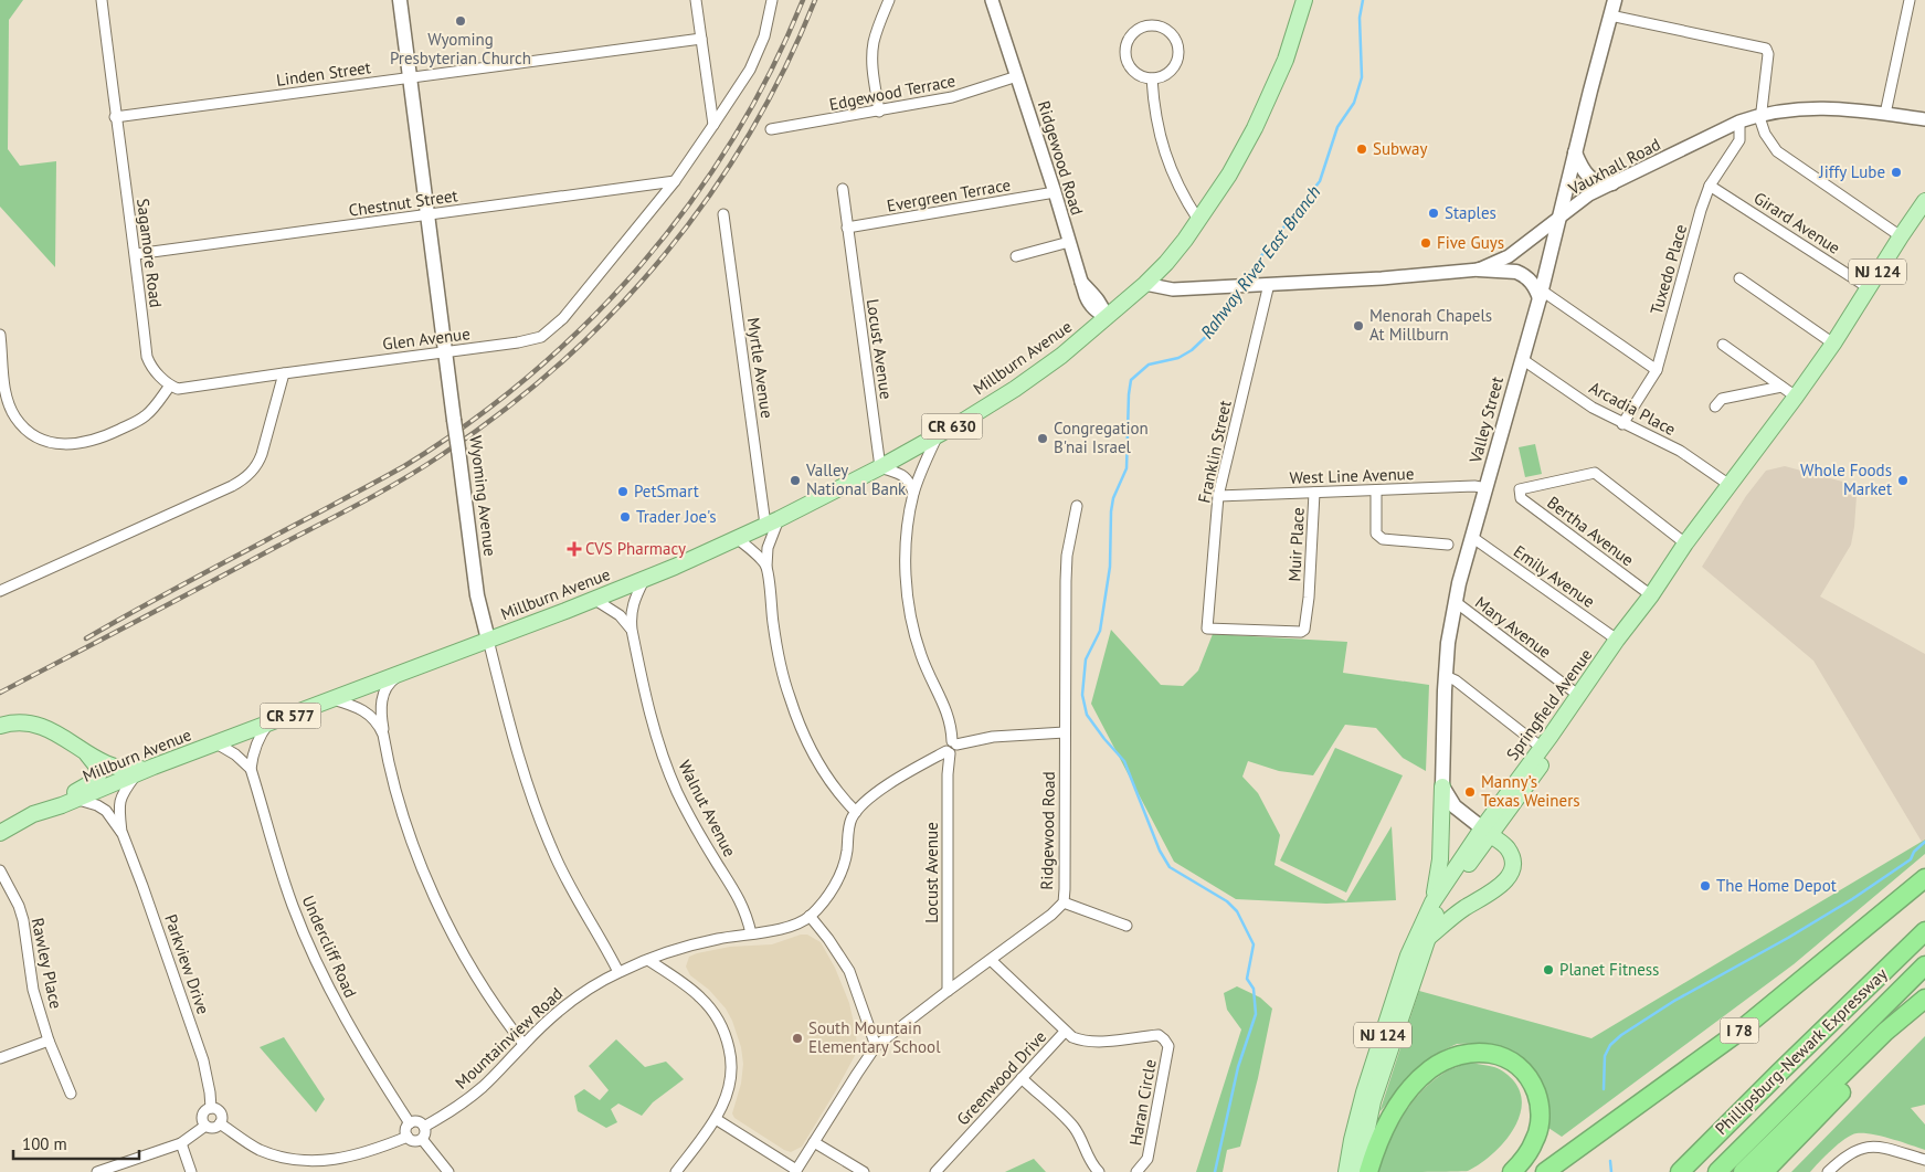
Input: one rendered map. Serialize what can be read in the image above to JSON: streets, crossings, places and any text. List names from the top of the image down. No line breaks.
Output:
{"streets":{"highway":["I 78","Phillipsburg-Newark Expressway"],"main road":["NJ 124","Millburn Avenue","Valley Street","CR 630","Wyoming Avenue","Springfield Avenue","CR 577"],"street":["Linden Street","Edgewood Terrace","Ridgewood Road","Vauxhall Road","Evergreen Terrace","Chestnut Street","Girard Avenue","Sagamore Road","Tuxedo Place","Glen Avenue","Locust Avenue","Myrtle Avenue","Arcadia Place","Franklin Street","West Line Avenue","Bertha Avenue","Muir Place","Emily Avenue","Mary Avenue","Walnut Avenue","Undercliff Road","Rawley Place","Parkview Drive","Mountainview Road","Greenwood Drive","Haran Circle"]},"crossings":[["Linden Street","Sagamore Road"],["Linden Street","Wyoming Avenue"],["Edgewood Terrace","Ridgewood Road"],["Ridgewood Road","Evergreen Terrace"],["Ridgewood Road","Locust Avenue"],["Ridgewood Road","Millburn Avenue"],["Ridgewood Road","Greenwood Drive"],["Vauxhall Road","Tuxedo Place"],["Vauxhall Road","Millburn Avenue"],["Vauxhall Road","Valley Street"],["Vauxhall Road","Franklin Street"],["Evergreen Terrace","Locust Avenue"],["Chestnut Street","Sagamore Road"],["Chestnut Street","Glen Avenue"],["Chestnut Street","Wyoming Avenue"],["Girard Avenue","Tuxedo Place"],["Girard Avenue","Springfield Avenue"],["Tuxedo Place","Arcadia Place"],["Glen Avenue","Wyoming Avenue"],["Locust Avenue","Millburn Avenue"],["Millburn Avenue","Myrtle Avenue"],["Millburn Avenue","Wyoming Avenue"],["Millburn Avenue","CR 577"],["Millburn Avenue","Walnut Avenue"],["Millburn Avenue","Undercliff Road"],["Millburn Avenue","Parkview Drive"],["Myrtle Avenue","Mountainview Road"],["Arcadia Place","Valley Street"],["Arcadia Place","Springfield Avenue"],["Valley Street","West Line Avenue"],["Valley Street","Emily Avenue"],["Valley Street","Mary Avenue"],["Franklin Street","West Line Avenue"],["Franklin Street","Muir Place"],["West Line Avenue","Muir Place"],["Wyoming Avenue","Mountainview Road"],["Bertha Avenue","Springfield Avenue"],["Emily Avenue","Springfield Avenue"],["Mary Avenue","Springfield Avenue"],["Walnut Avenue","Mountainview Road"],["Undercliff Road","Mountainview Road"],["Greenwood Drive","Haran Circle"]],"water":["Rahway River East Branch"],"places":{"other":["Wyoming Presbyterian Church","Subway","Jiffy Lube","Staples","Five Guys","Menorah Chapels At Millburn","Congregation B'nai Israel","Valley National Bank","Whole Foods Market","PetSmart","Trader Joe's","Manny’s Texas Weiners","The Home Depot","Planet Fitness","South Mountain Elementary School"],"health":["CVS Pharmacy"]},"scale_bar":"100 m"}
